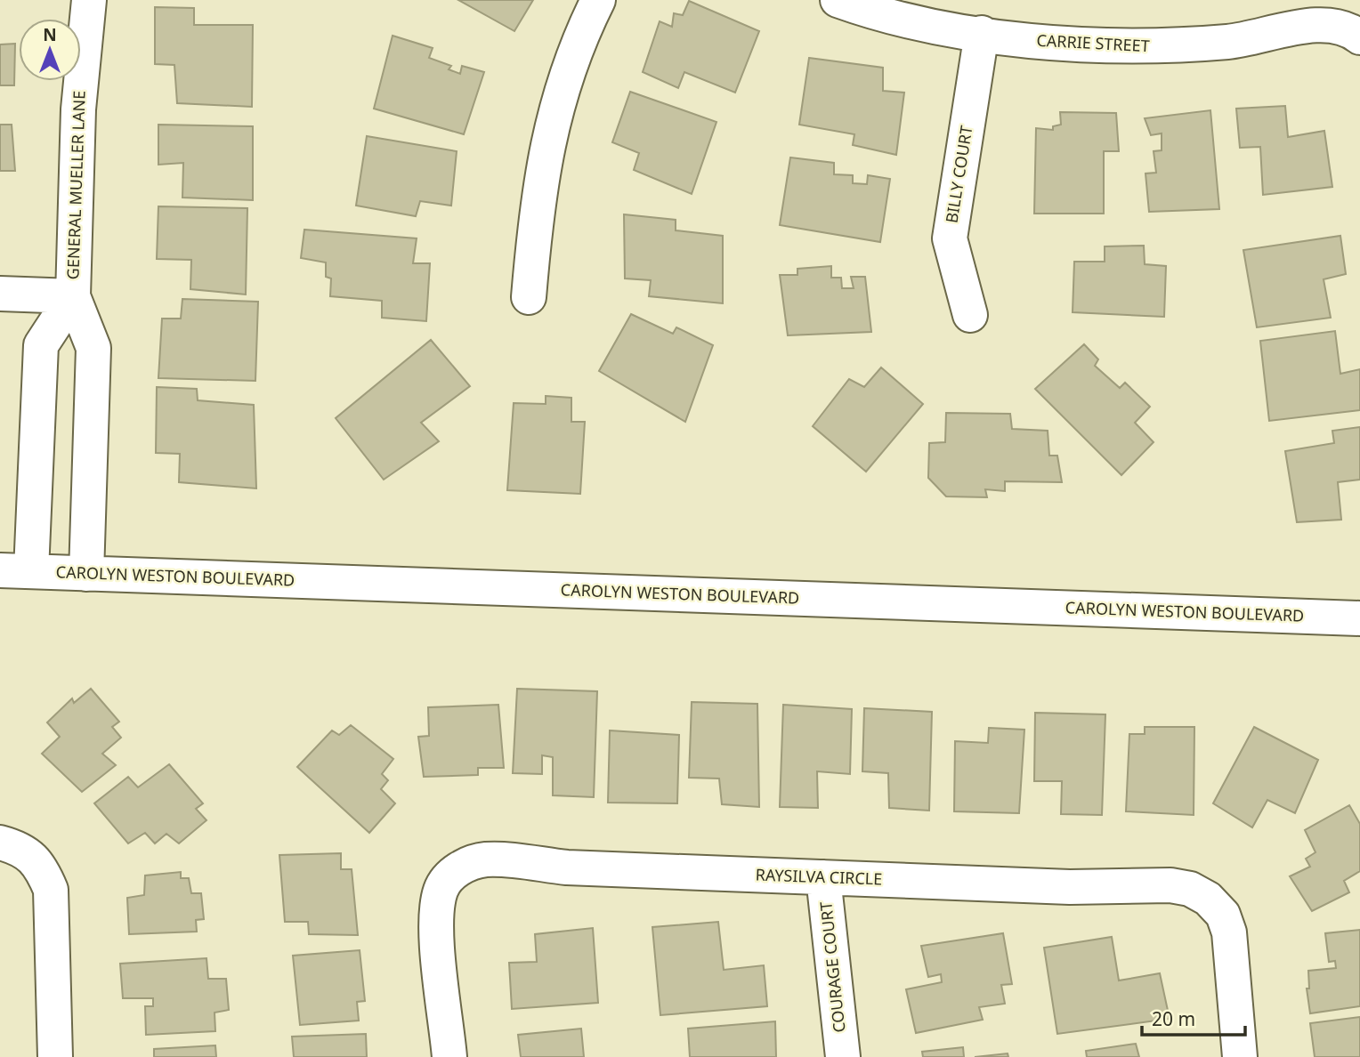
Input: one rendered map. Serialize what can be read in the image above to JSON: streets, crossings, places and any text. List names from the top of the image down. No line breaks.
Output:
{"streets":{"street":["CARRIE STREET","BILLY COURT","GENERAL MUELLER LANE","CAROLYN WESTON BOULEVARD","RAYSILVA CIRCLE","COURAGE COURT"]},"crossings":[["CARRIE STREET","BILLY COURT"],["GENERAL MUELLER LANE","CAROLYN WESTON BOULEVARD"],["RAYSILVA CIRCLE","COURAGE COURT"]],"scale_bar":"20 m","north":"top"}
